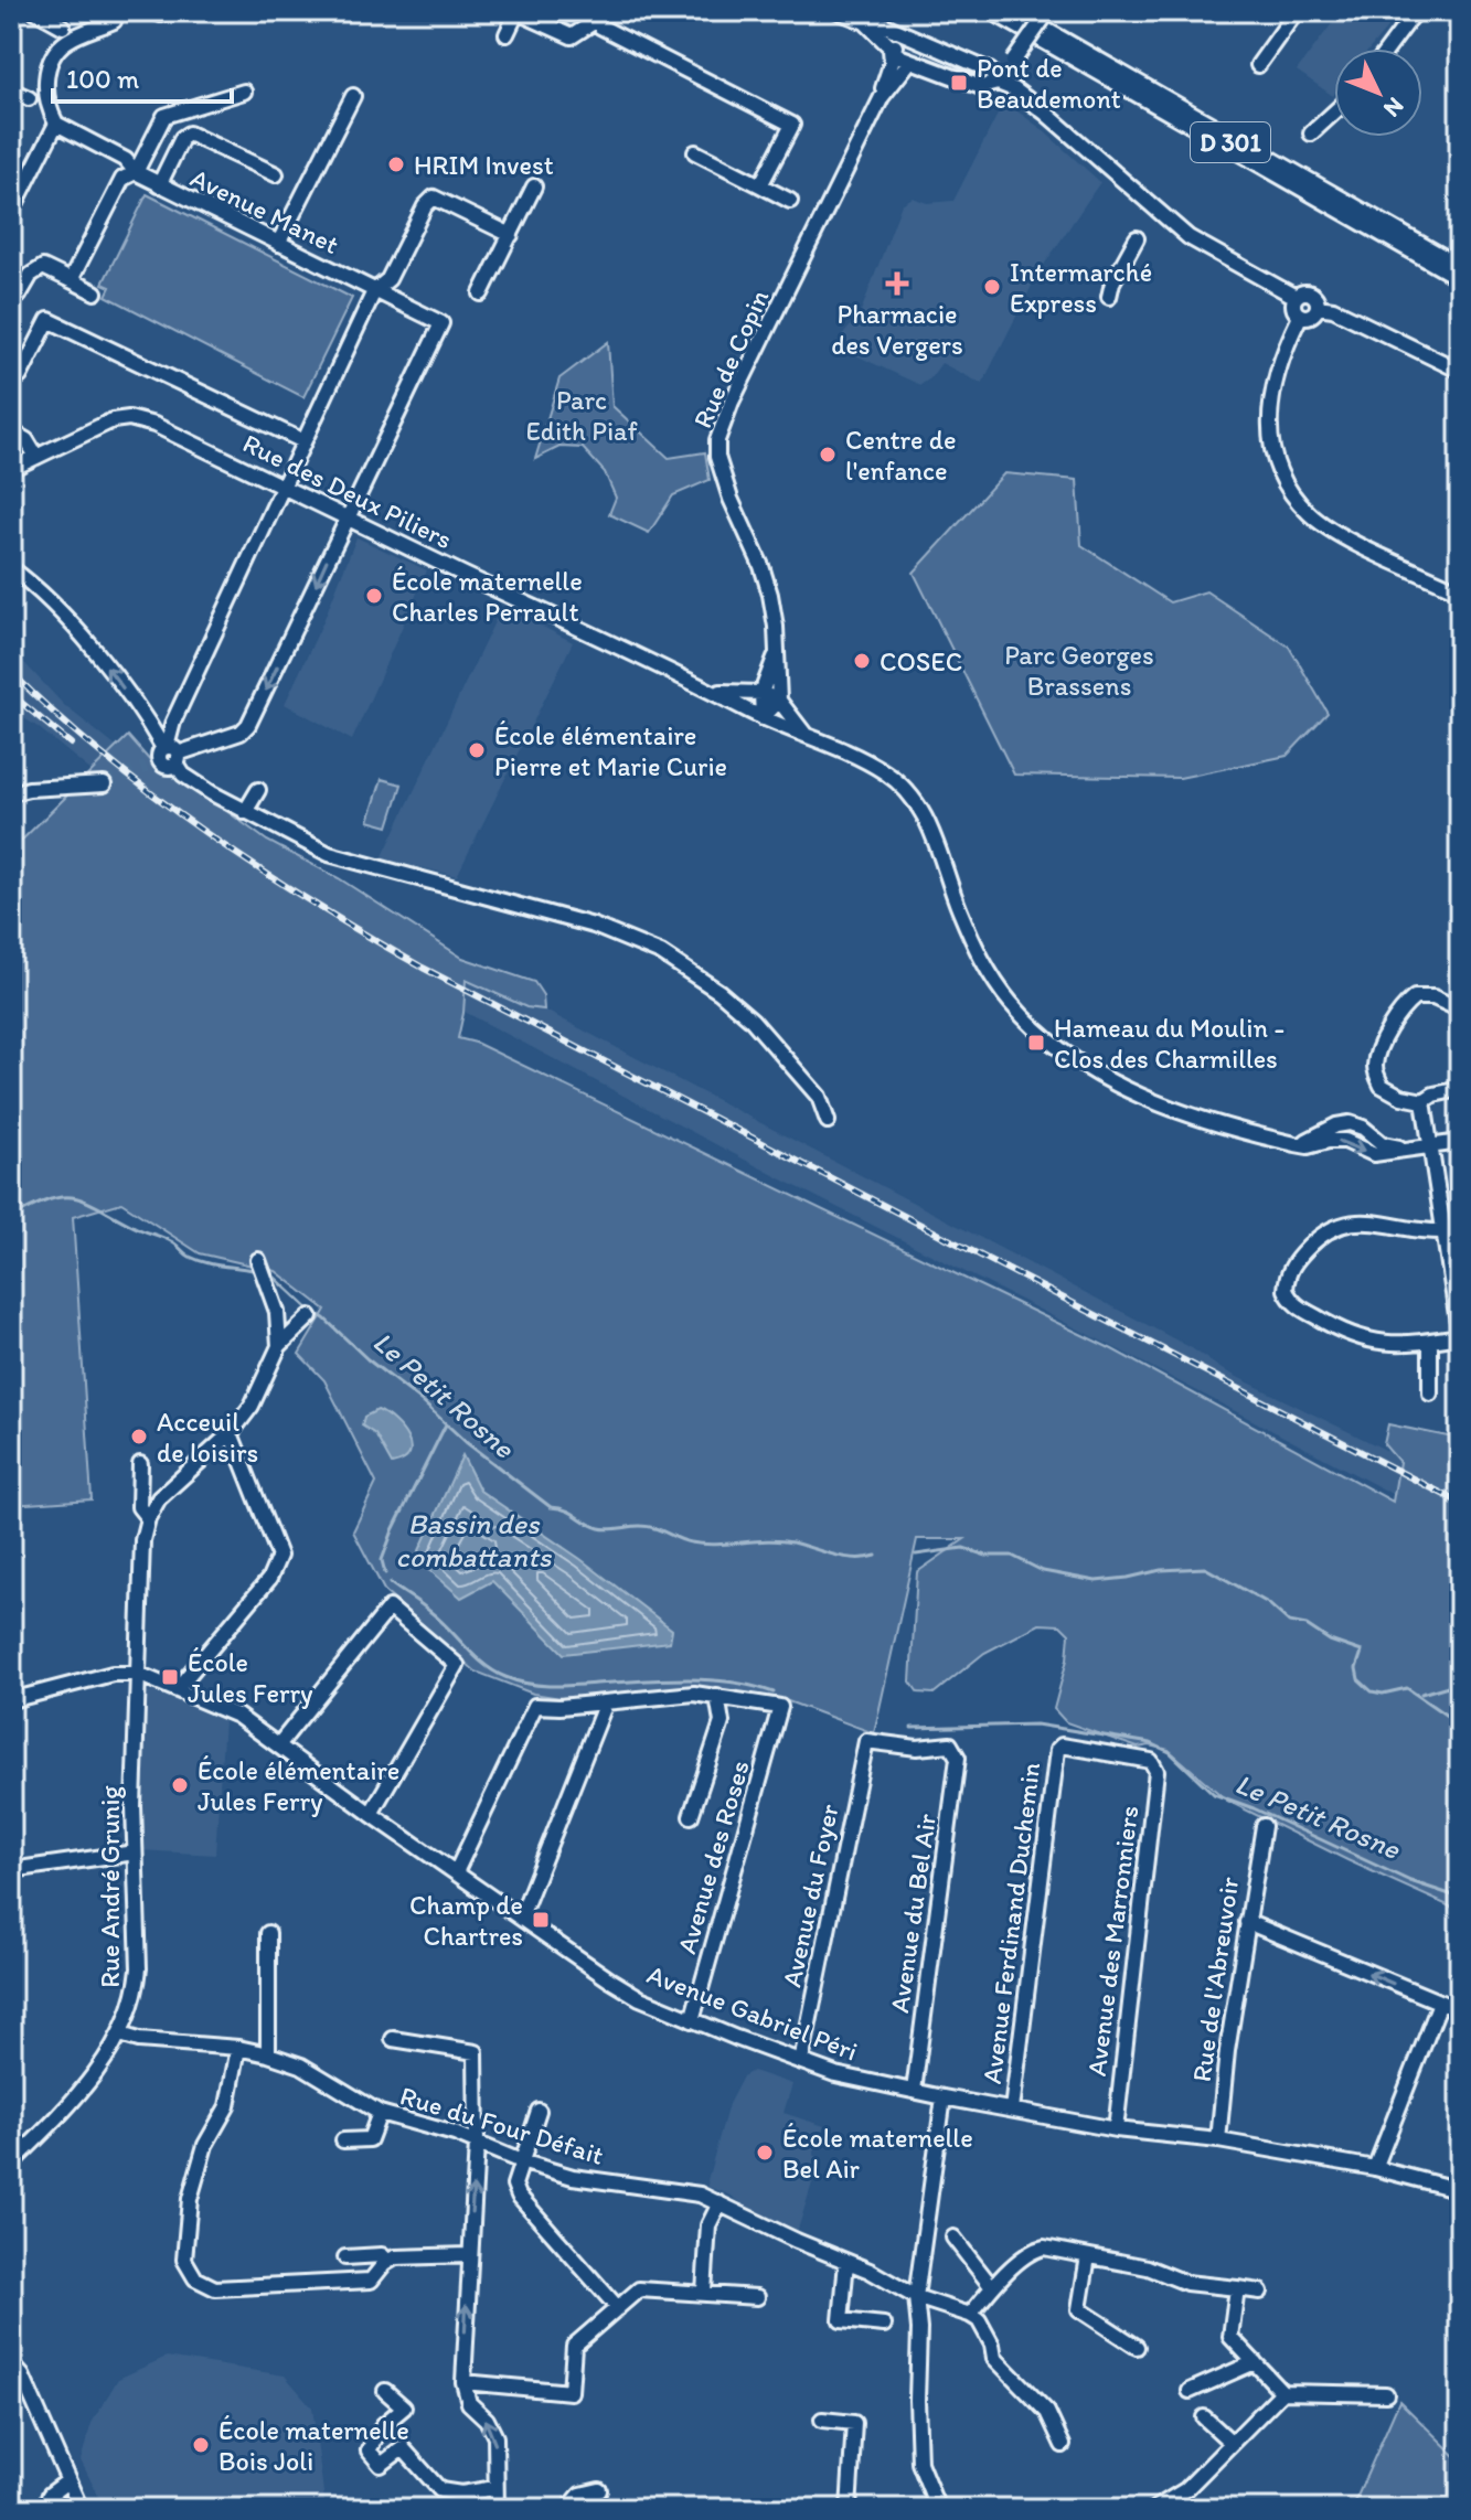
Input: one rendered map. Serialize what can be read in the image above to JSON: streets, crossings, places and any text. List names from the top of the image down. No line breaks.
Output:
{"streets":{"highway":["D 301"],"street":["Avenue Manet","Rue de Copin","Rue des Deux Piliers","Avenue des Roses","Rue André Grunig","Avenue du Foyer","Avenue du Bel Air","Avenue Ferdinand Duchemin","Avenue des Marronniers","Rue de l'Abreuvoir","Avenue Gabriel Péri","Rue du Four Défait"]},"crossings":[["Avenue Manet","Rue des Deux Piliers"],["Rue de Copin","Rue des Deux Piliers"],["Avenue des Roses","Avenue Gabriel Péri"],["Rue André Grunig","Avenue Gabriel Péri"],["Rue André Grunig","Rue du Four Défait"],["Avenue du Foyer","Avenue du Bel Air"],["Avenue du Foyer","Avenue Gabriel Péri"],["Avenue du Bel Air","Avenue Gabriel Péri"],["Avenue Ferdinand Duchemin","Avenue des Marronniers"],["Avenue Ferdinand Duchemin","Avenue Gabriel Péri"],["Avenue des Marronniers","Avenue Gabriel Péri"],["Rue de l'Abreuvoir","Avenue Gabriel Péri"]],"water":["Le Petit Rosne","Bassin des combattants"],"parks":["Parc Edith Piaf","Parc Georges Brassens"],"places":{"transit":["Pont de Beaudemont","Hameau du Moulin - Clos des Charmilles","École Jules Ferry","Champ de Chartres"],"other":["HRIM Invest","Intermarché Express","Centre de l'enfance","École maternelle Charles Perrault","COSEC","École élémentaire Pierre et Marie Curie","Acceuil de loisirs","École élémentaire Jules Ferry","École maternelle Bel Air","École maternelle Bois Joli"],"health":["Pharmacie des Vergers"]},"scale_bar":"100 m","north":"bottom right"}
